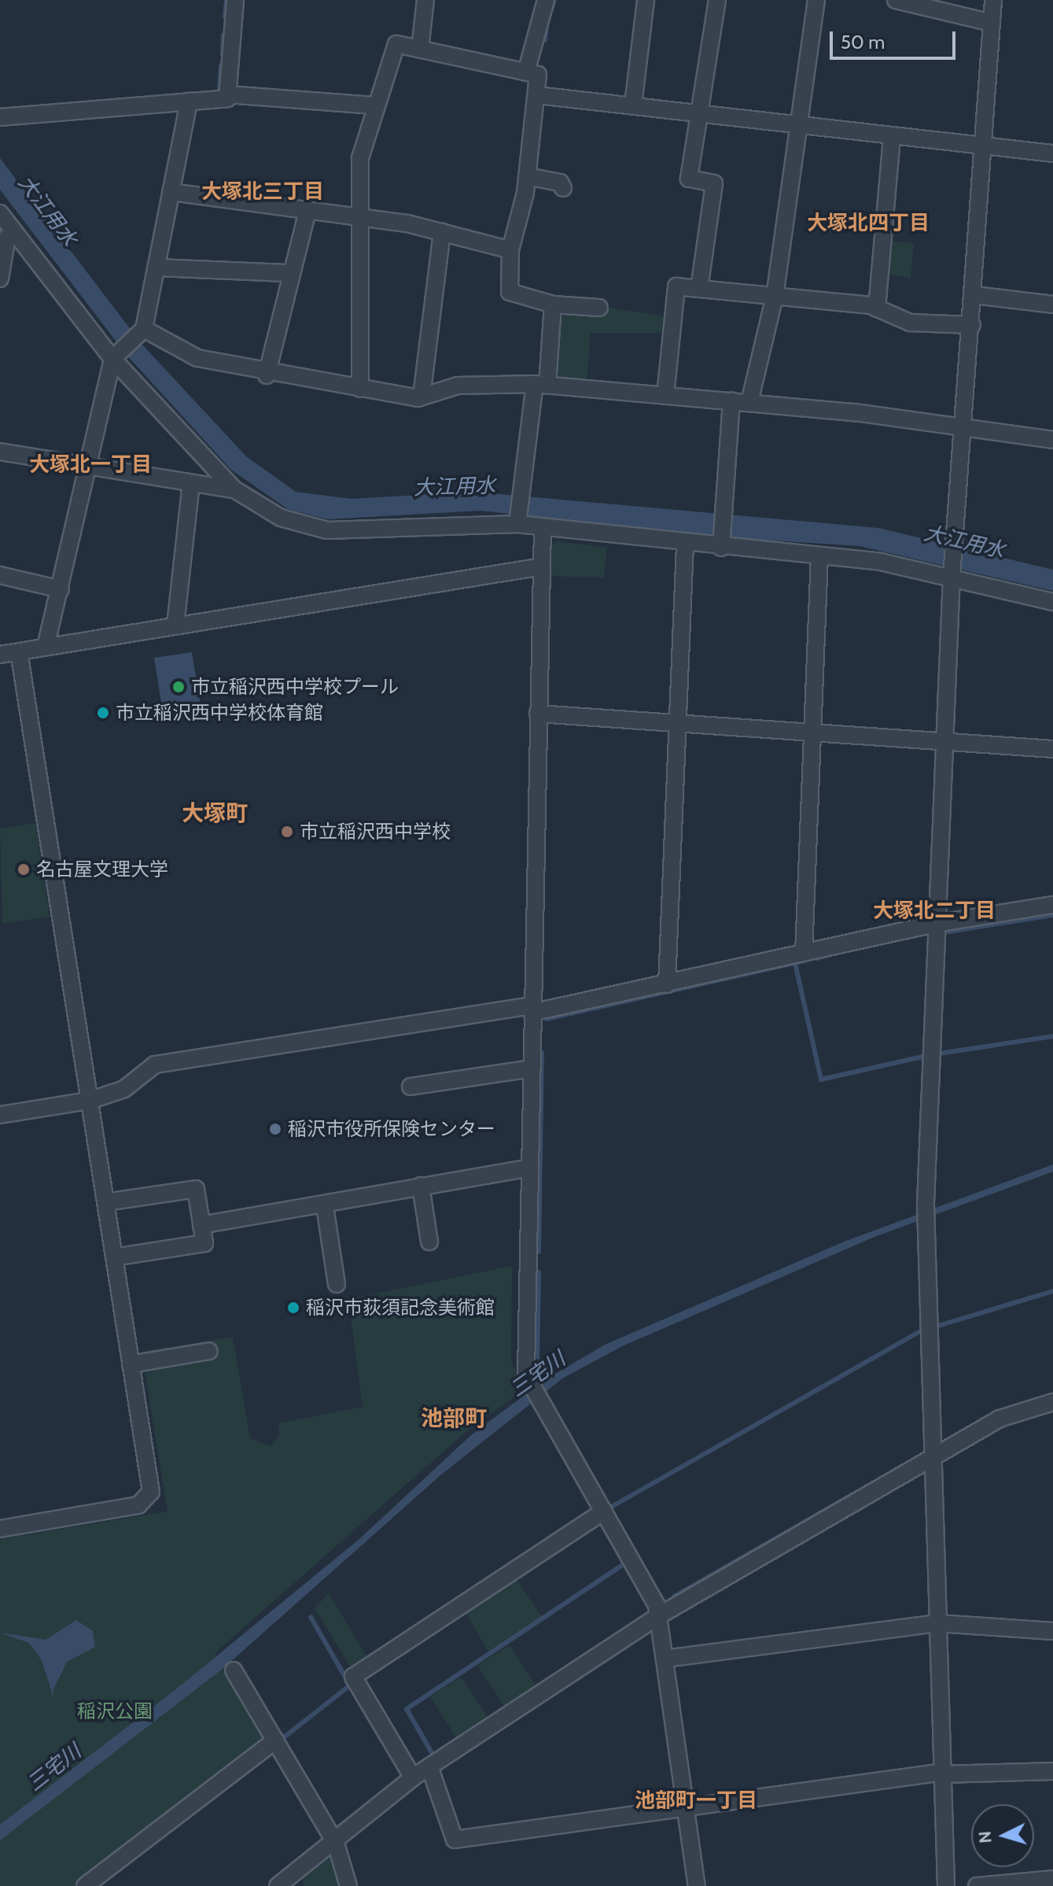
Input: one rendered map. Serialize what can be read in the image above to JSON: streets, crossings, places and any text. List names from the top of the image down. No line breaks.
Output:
{"districts":["大塚北三丁目","大塚北四丁目","大塚北一丁目","大塚町","大塚北二丁目","池部町","池部町一丁目"],"water":["大江用水","三宅川"],"parks":["稲沢公園"],"places":["市立稲沢西中学校プール","市立稲沢西中学校体育館","市立稲沢西中学校","名古屋文理大学","稲沢市役所保険センター","稲沢市荻須記念美術館"],"scale_bar":"50 m","north":"left"}
